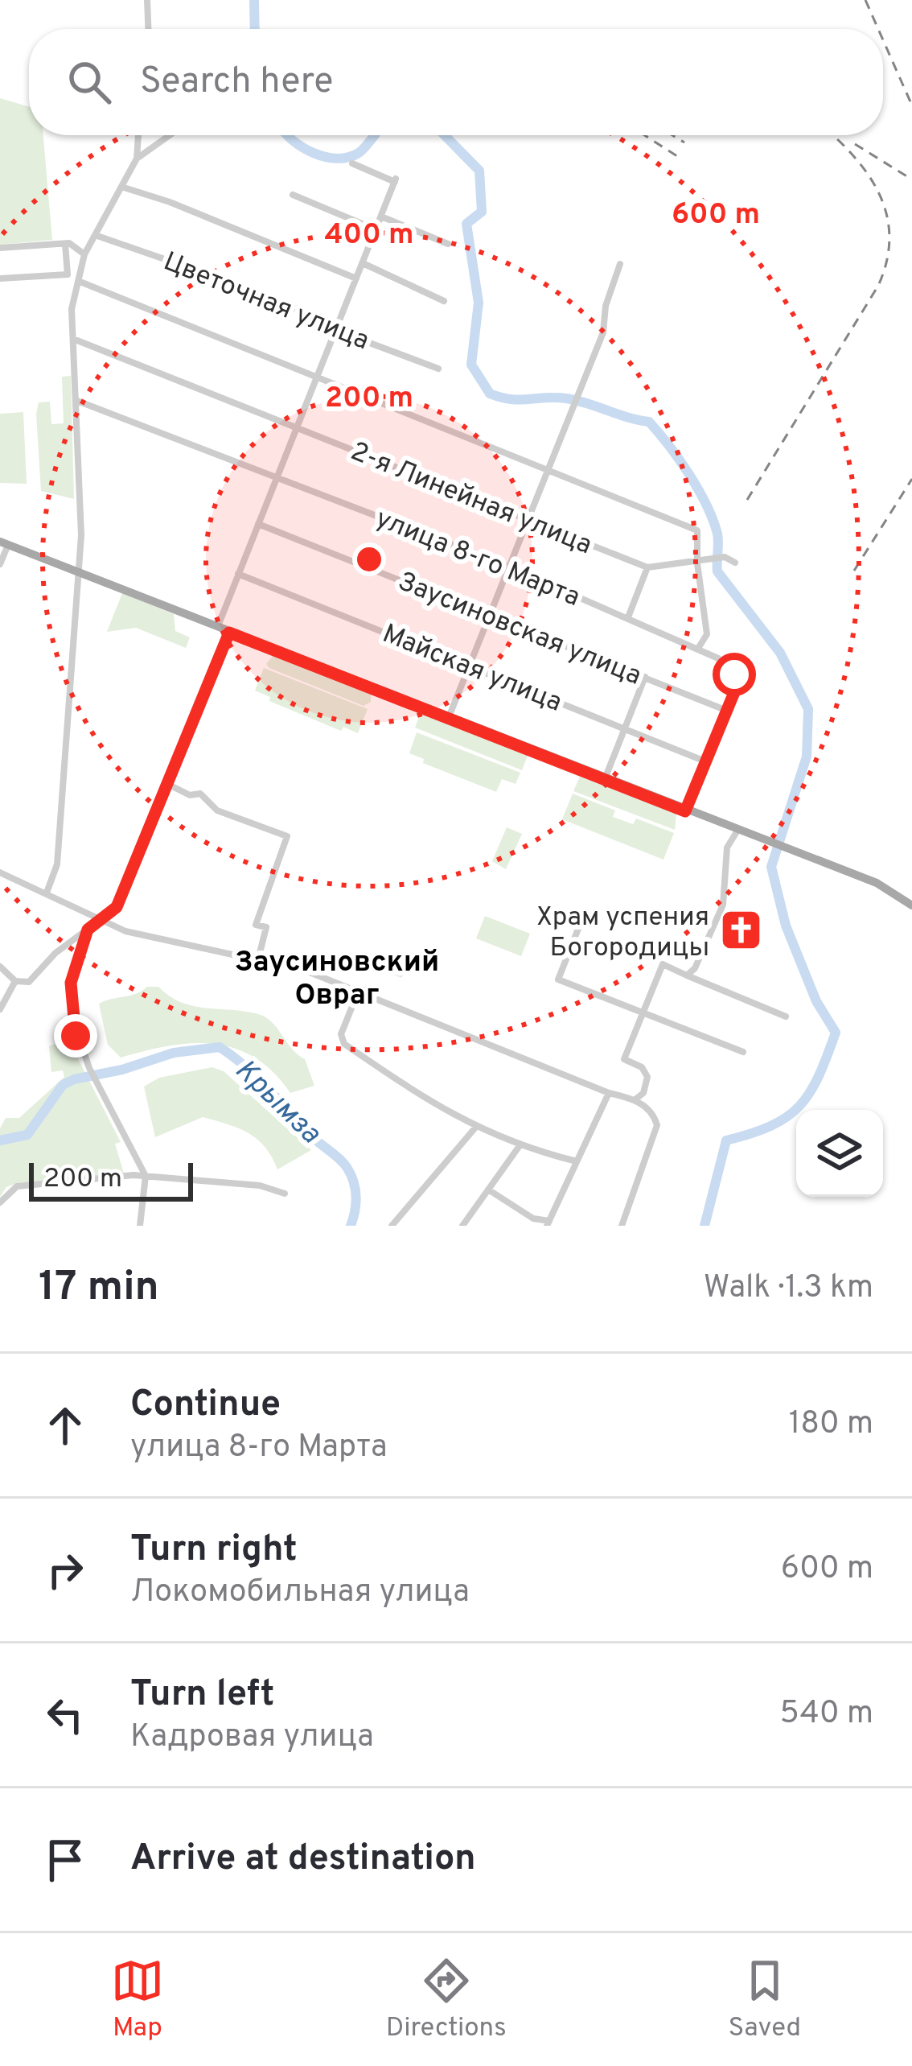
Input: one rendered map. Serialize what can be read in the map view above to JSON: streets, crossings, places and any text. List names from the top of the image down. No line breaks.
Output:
{"streets":{"street":["Цветочная улица","2-я Линейная улица","улица 8-го Марта","Заусиновская улица","Майская улица"]},"crossings":[["улица 8-го Марта","Заусиновская улица"],["улица 8-го Марта","Майская улица"]],"districts":["Заусиновский Овраг"],"water":["Крымза"],"places":{"church":["Храм успения Богородицы"]},"scale_bar":"200 m","page":{"search":"Search here","scale":"200 m","heading":["17 min","Walk · 1.3 km"],"list":[["Continue","улица 8-го Марта","180 m"],["Turn right","Локомобильная улица","600 m"],["Turn left","Кадровая улица","540 m"],"Arrive at destination"],"nav":["Map","Directions","Saved"]},"rings":["600 m","400 m","200 m"]}
